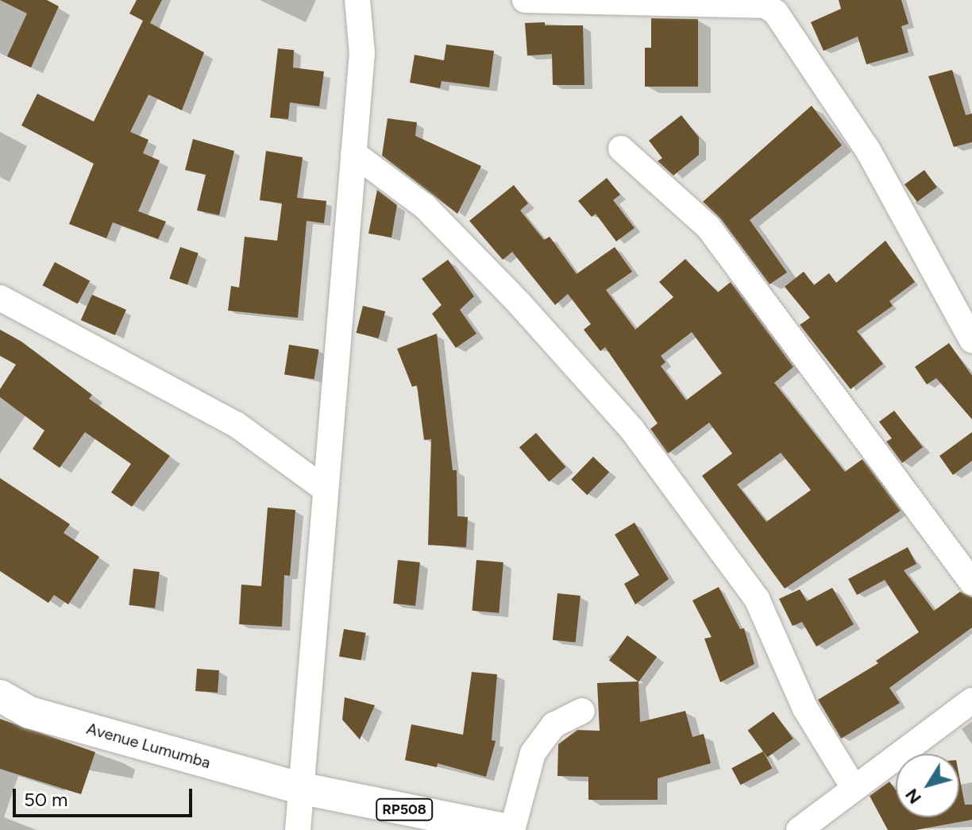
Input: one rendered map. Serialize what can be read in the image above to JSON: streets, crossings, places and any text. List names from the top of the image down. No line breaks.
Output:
{"streets":{"main road":["Avenue Lumumba","RP508"]},"crossings":[["Avenue Lumumba","RP508"]],"scale_bar":"50 m","north":"bottom left"}
